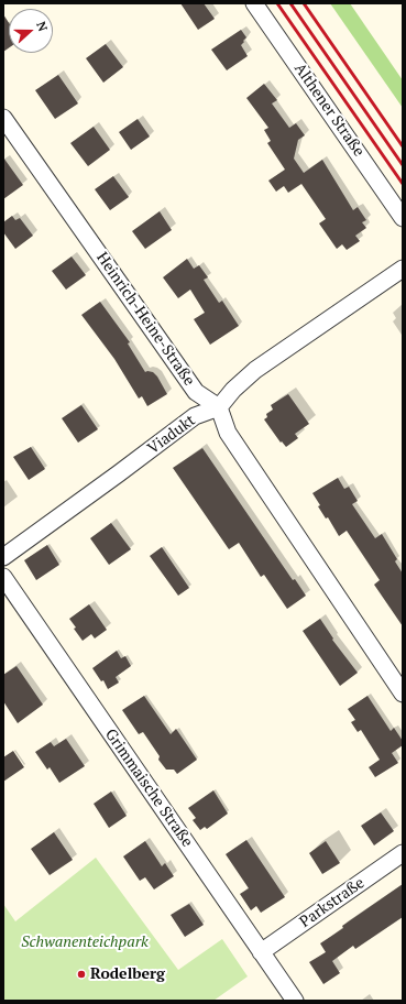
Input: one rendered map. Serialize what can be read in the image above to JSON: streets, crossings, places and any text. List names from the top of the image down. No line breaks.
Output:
{"streets":{"street":["Althener Straße","Heinrich-Heine-Straße","Viadukt","Grimmaische Straße","Parkstraße"]},"crossings":[["Heinrich-Heine-Straße","Viadukt"],["Grimmaische Straße","Parkstraße"]],"parks":["Schwanenteichpark"],"places":["Rodelberg"],"north":"right"}
